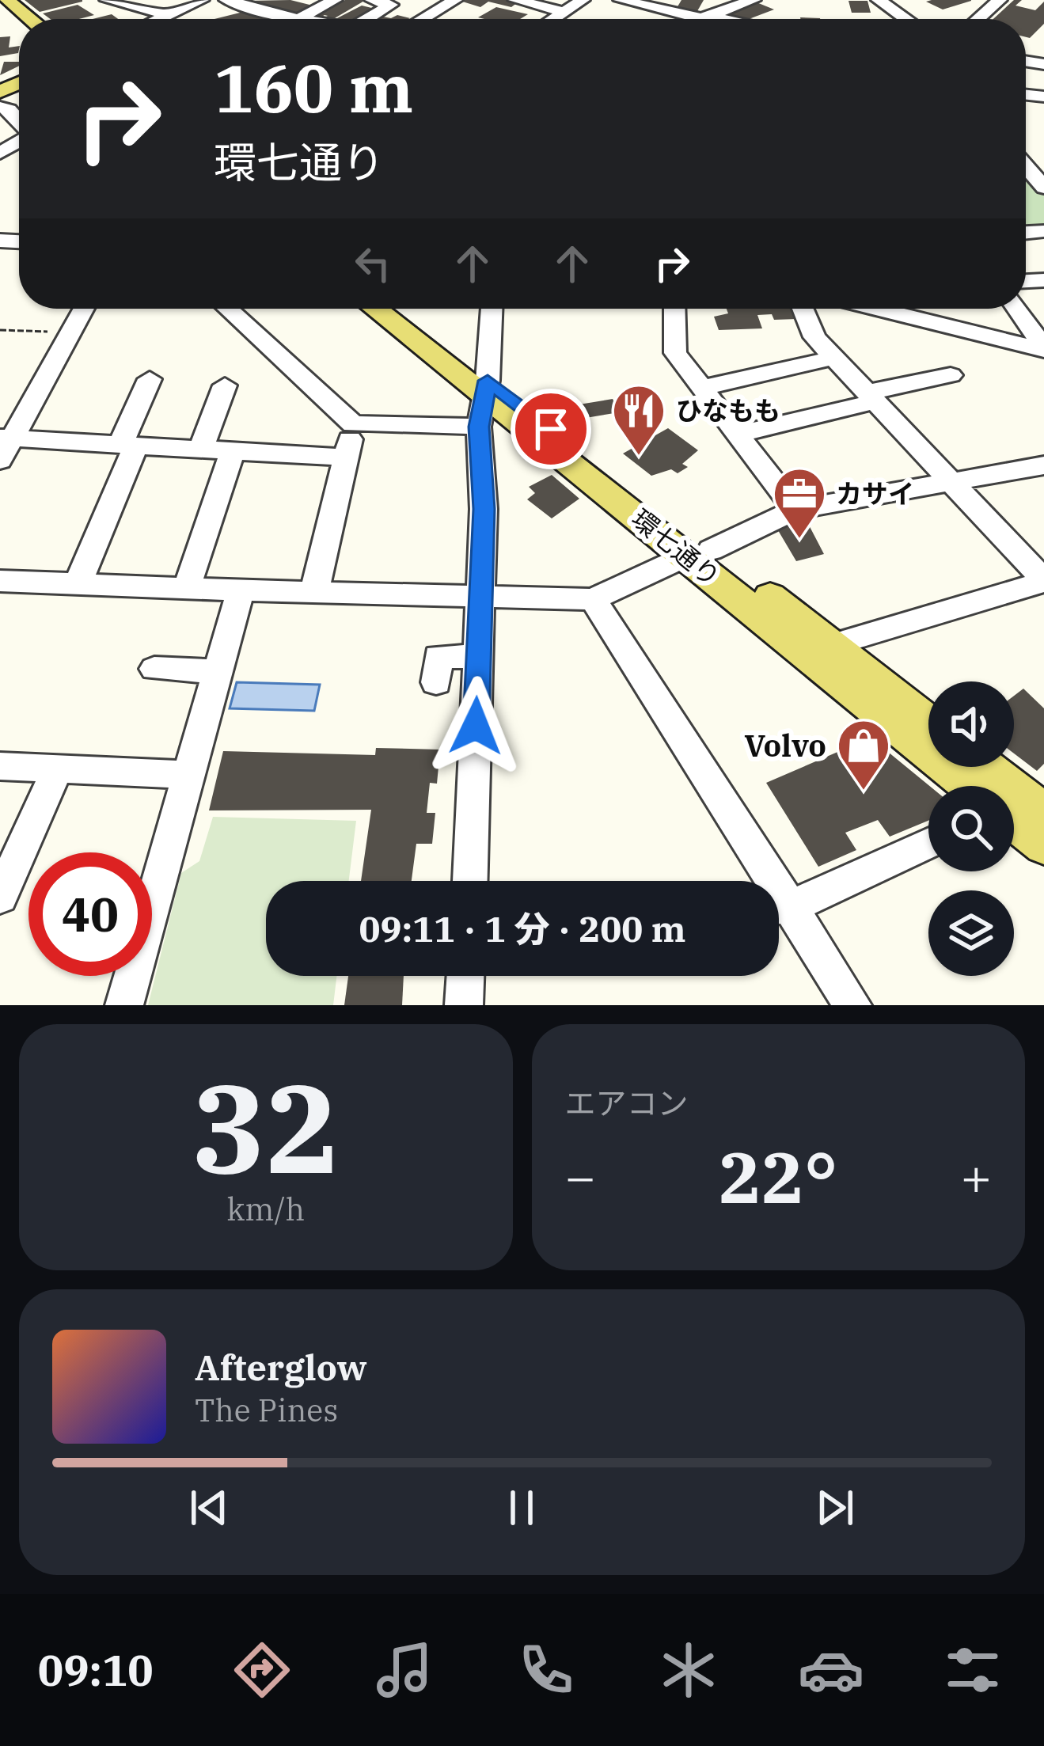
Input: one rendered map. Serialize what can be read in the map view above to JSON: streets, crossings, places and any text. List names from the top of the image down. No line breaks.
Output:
{"streets":{"main road":["環七通り"]},"places":{"restaurant":["ひなもも"],"office":["カサイ"],"shop":["Volvo"]},"page":{"turn":["160 m","環七通り"],"limit":"40","trip":"09:11 · 1 分 · 200 m","tile":[["32","km/h"],"エアコン"],"heat":["−","22°","+"],"song":["Afterglow","The Pines"],"tabs":"09:10"}}
